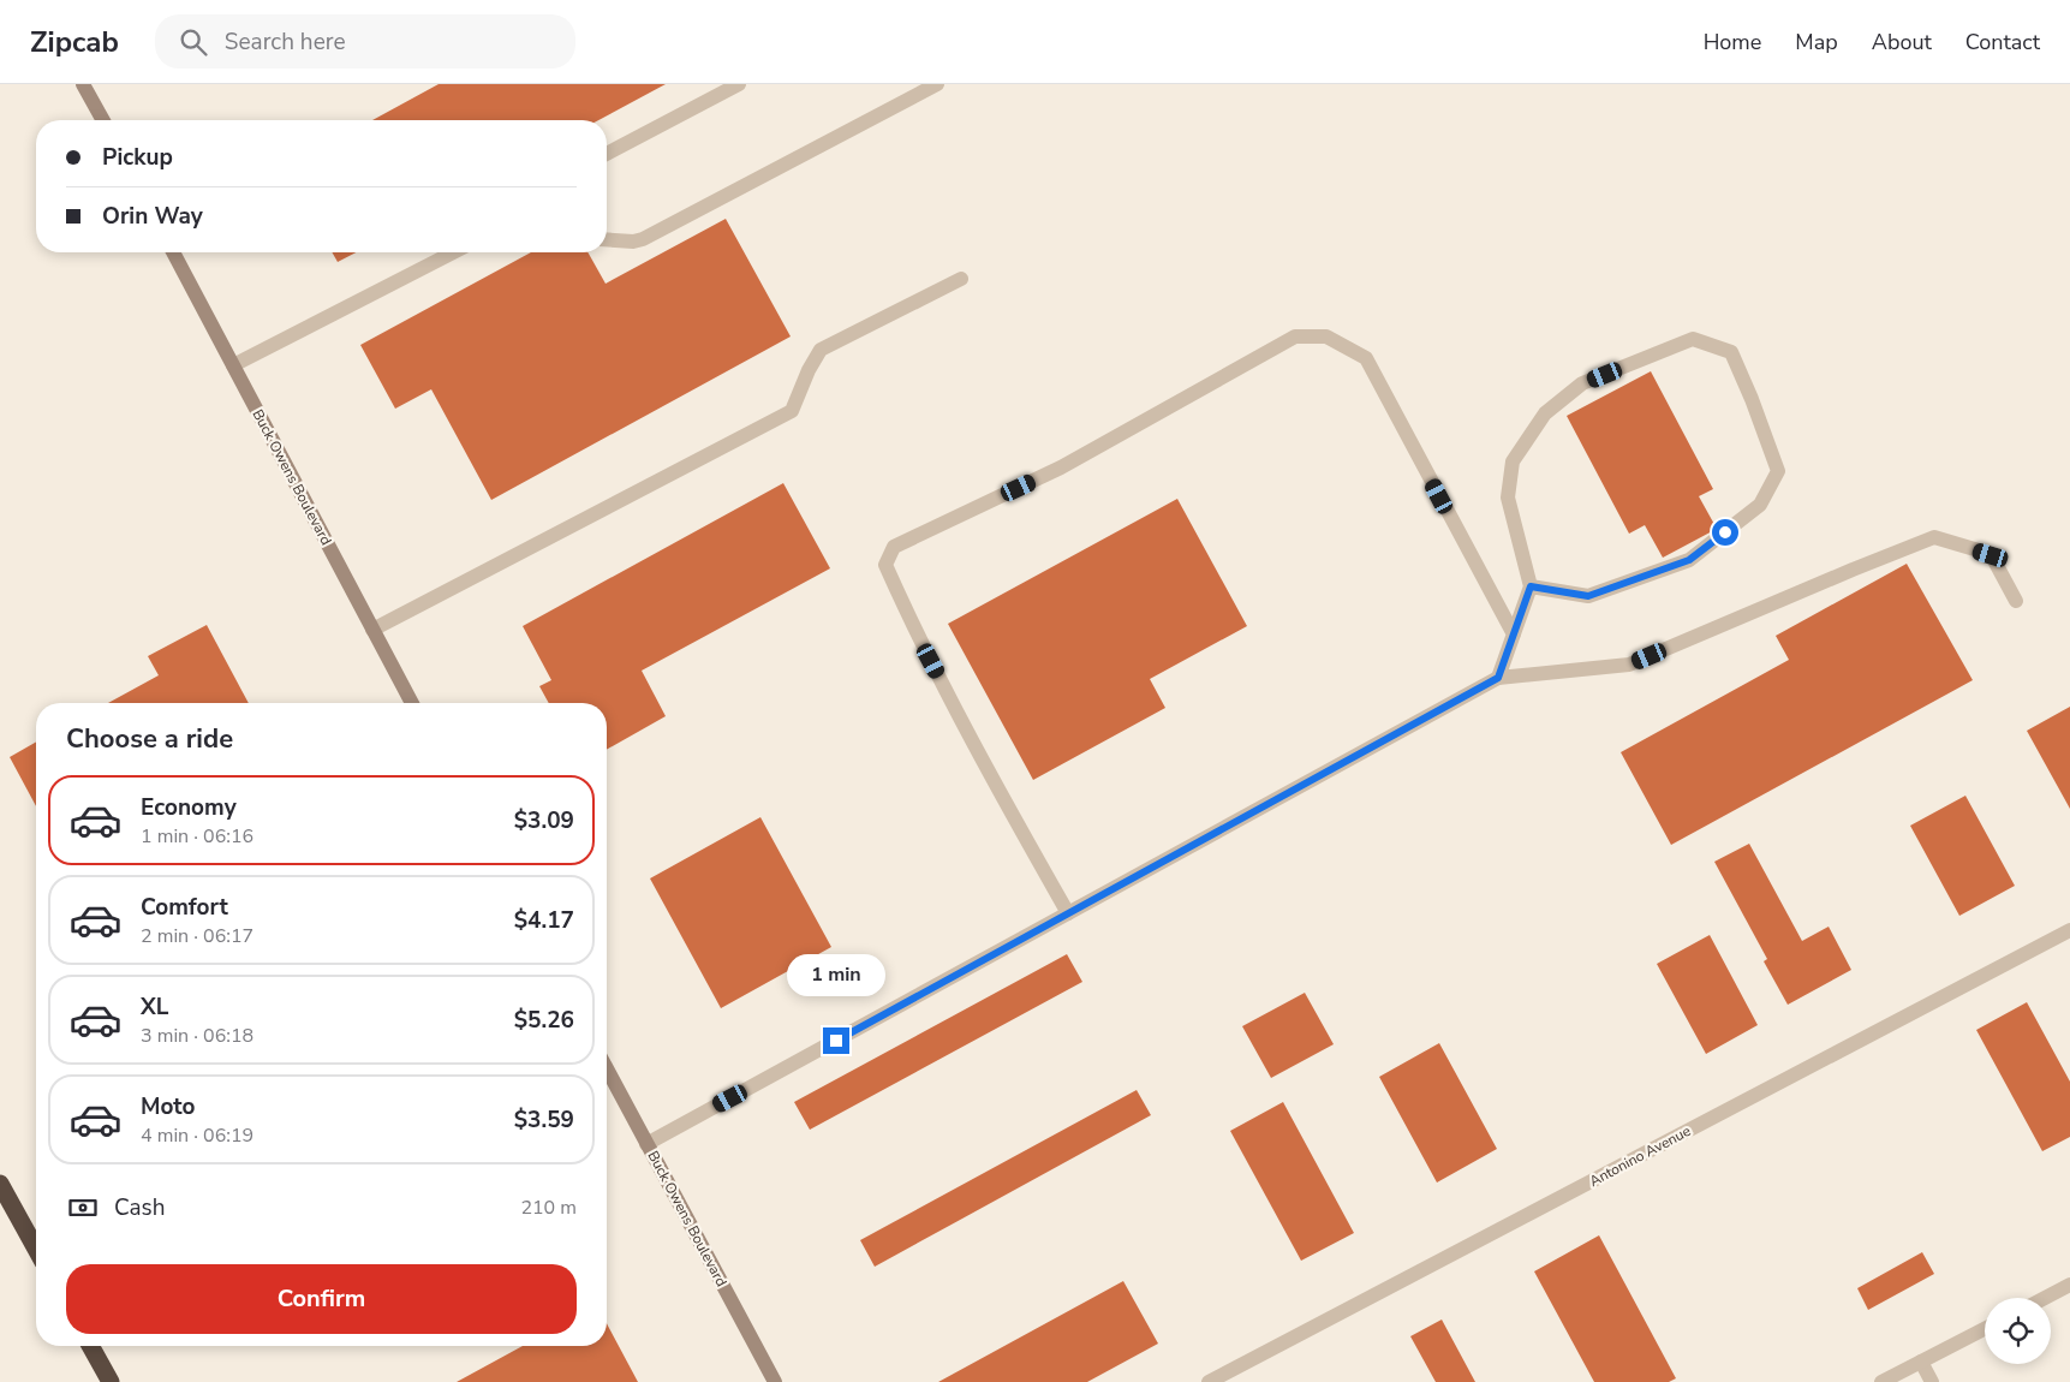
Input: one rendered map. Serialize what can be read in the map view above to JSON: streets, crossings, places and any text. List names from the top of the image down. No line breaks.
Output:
{"streets":{"main road":["Buck Owens Boulevard"],"street":["Antonino Avenue"]},"page":{"header":"Zipcab","search":"Search here","nav":["Home","Map","About","Contact"],"banner":["Pickup","Orin Way"],"heading":"Choose a ride","list":[{"name":"Economy","note":"1 min · 06:16","value":"$3.09"},{"name":"Comfort","note":"2 min · 06:17","value":"$4.17"},{"name":"XL","note":"3 min · 06:18","value":"$5.26"},{"name":"Moto","note":"4 min · 06:19","value":"$3.59"}],"bubble":"1 min","pay":["Cash","210 m"],"buttons":"Confirm"}}
